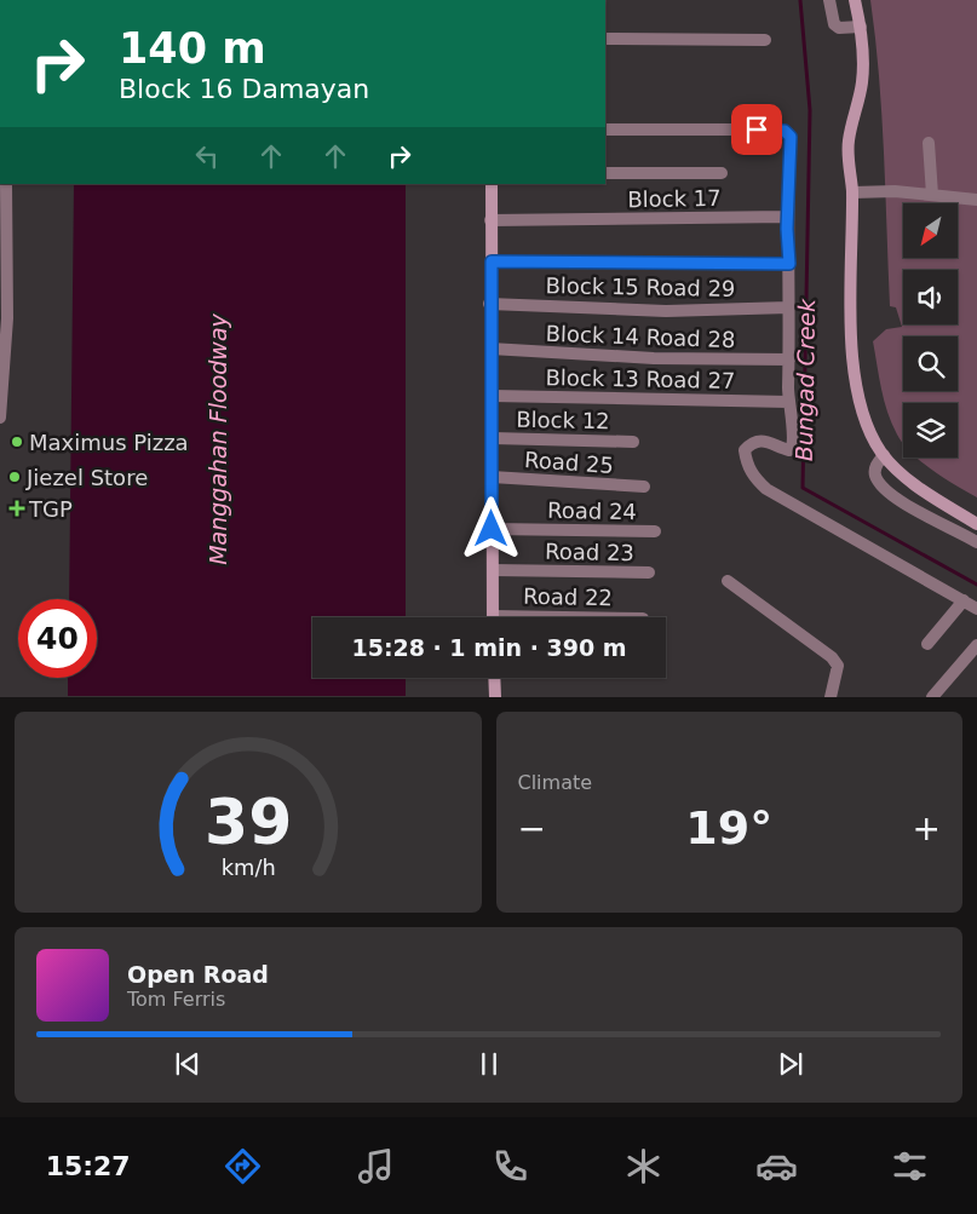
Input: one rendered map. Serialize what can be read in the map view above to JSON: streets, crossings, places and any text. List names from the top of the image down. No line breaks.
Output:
{"streets":{"street":["Block 17","Block 15 Road 29","Block 14 Road 28","Block 13 Road 27","Block 12","Road 25","Road 24","Road 23"]},"water":["Bungad Creek","Manggahan Floodway"],"places":{"other":["Maximus Pizza","Jiezel Store"],"health":["TGP"]},"north":"bottom left","page":{"turn":["140 m","Block 16 Damayan"],"limit":"40","trip":"15:28 · 1 min · 390 m","tile":"Climate","heat":["−","19°","+"],"song":["Open Road","Tom Ferris"],"tabs":"15:27","gauge":["39","km/h"]}}
